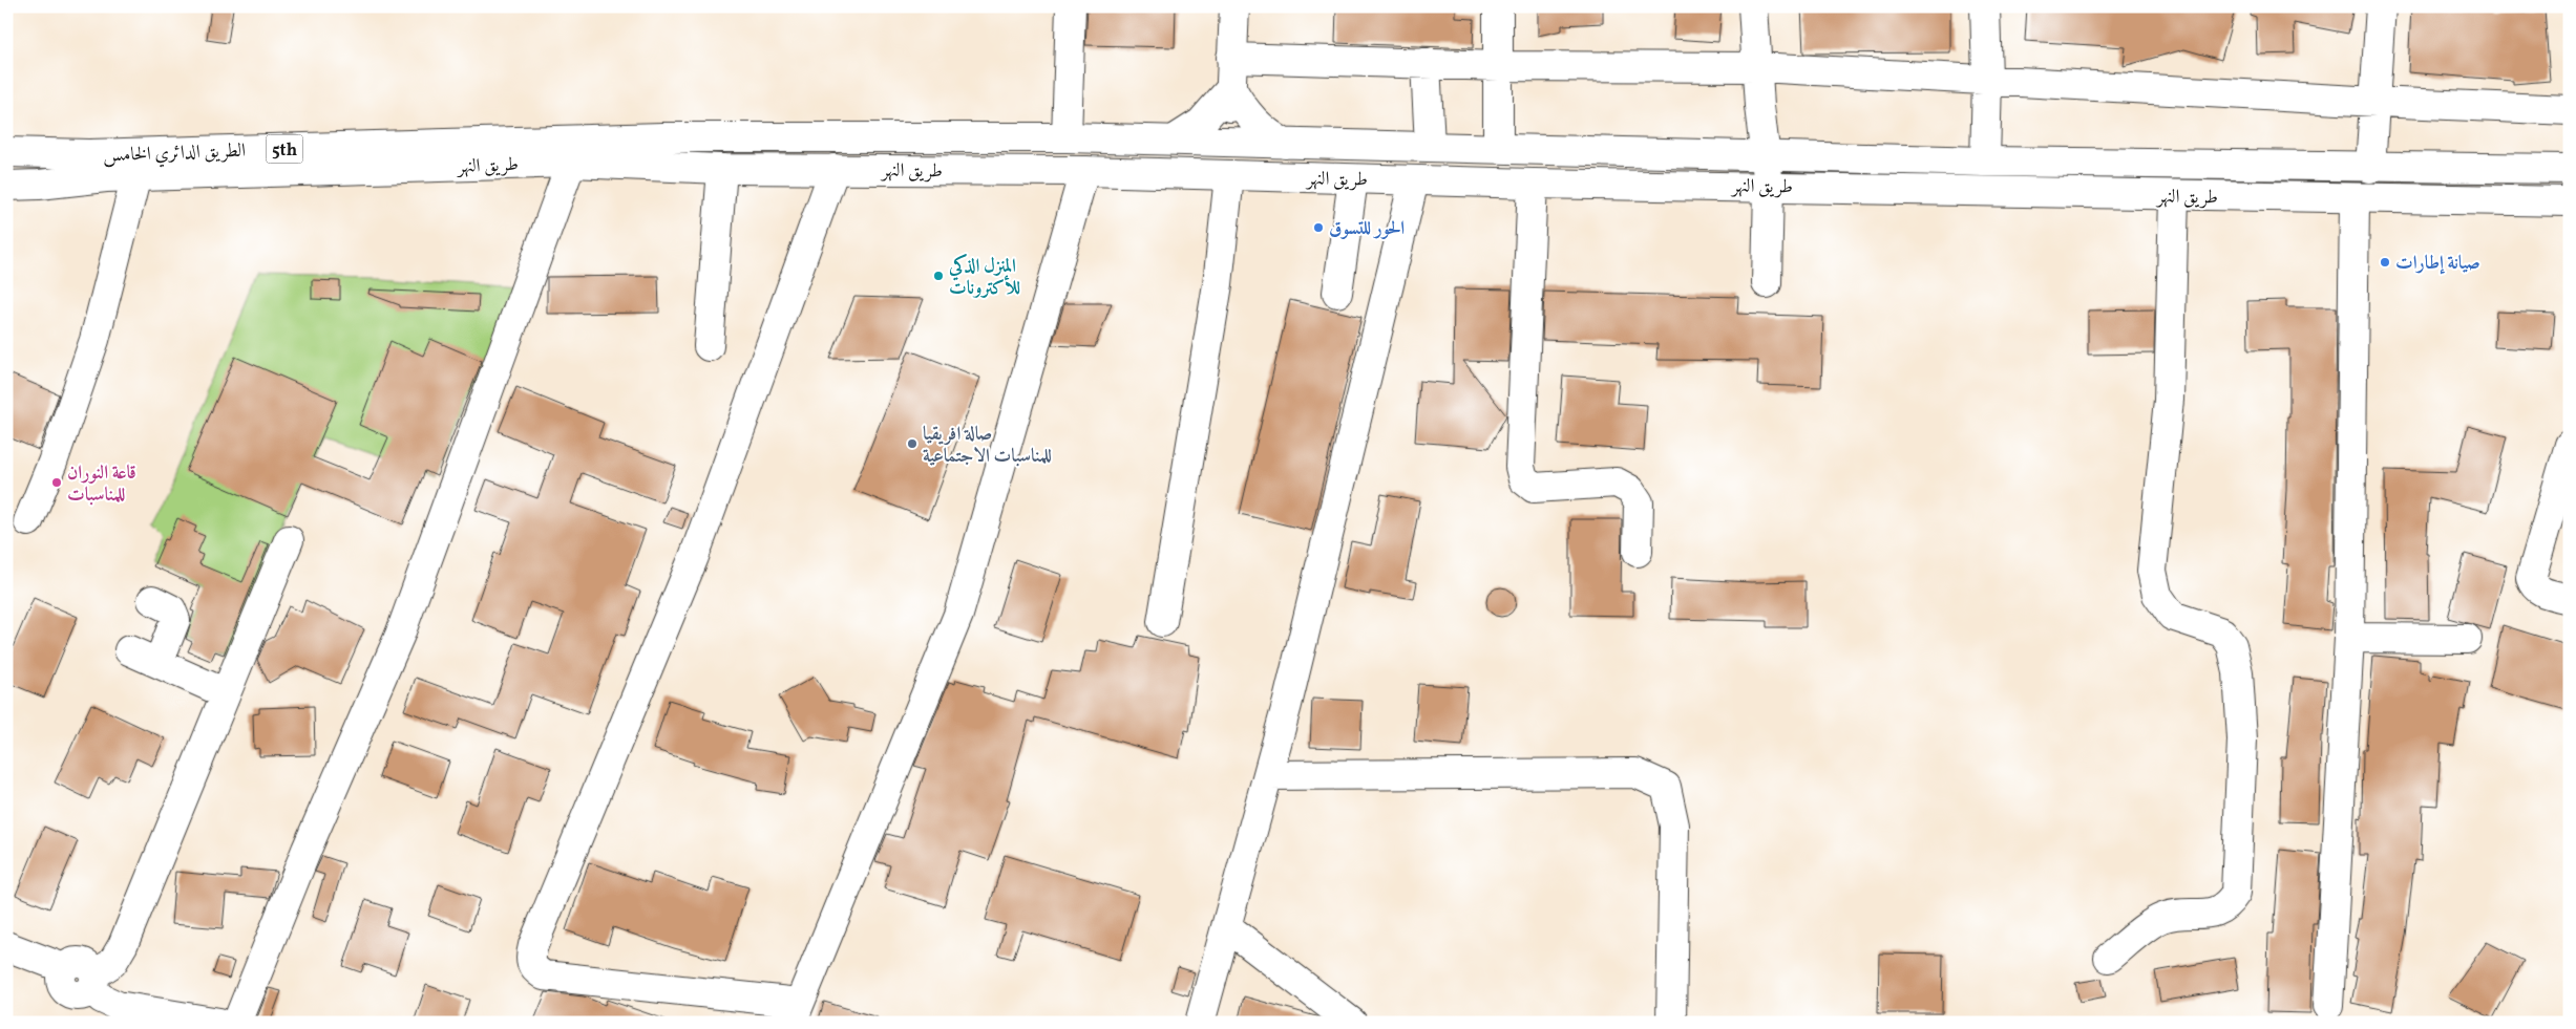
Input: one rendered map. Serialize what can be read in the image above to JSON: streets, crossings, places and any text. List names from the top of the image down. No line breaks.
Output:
{"streets":{"street":["5th","الطريق الدائري الخامس","طريق النهر"]},"crossings":[["الطريق الدائري الخامس","طريق النهر"]],"places":["الحور للتسوق","صيانة إطارات","المنزل الذكي للأكترونات","صالة افريقيا للمناسبات الاجتماعية","قاعة النوران للمناسبات"]}
